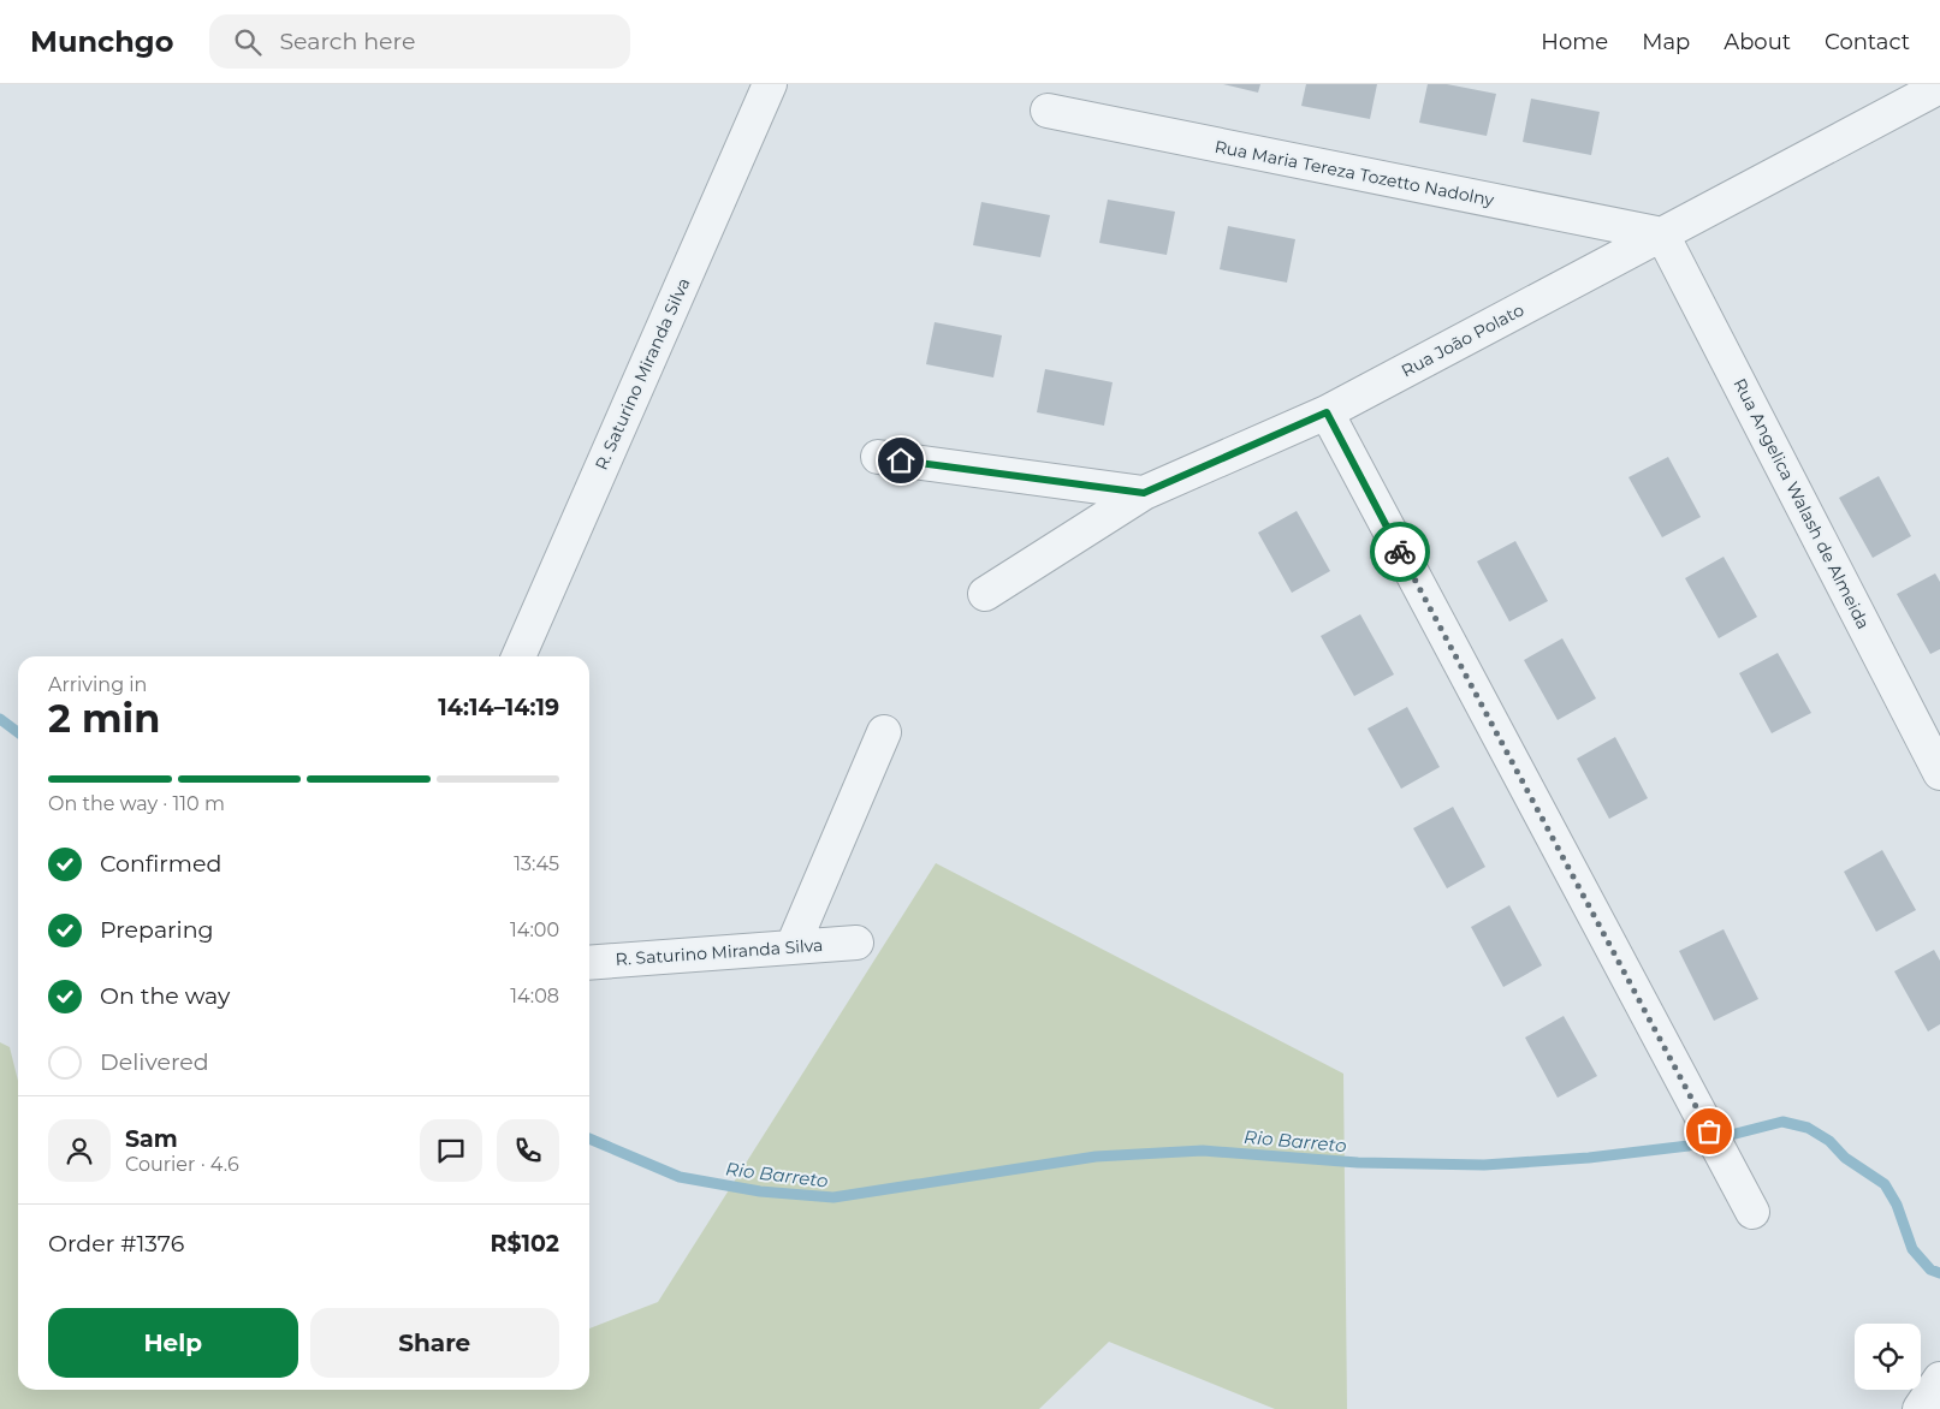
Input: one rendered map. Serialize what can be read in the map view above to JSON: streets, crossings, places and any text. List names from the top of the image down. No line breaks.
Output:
{"streets":{"street":["Rua Maria Tereza Tozetto Nadolny","Rua João Polato","R. Saturino Miranda Silva","Rua Angelica Walash de Almeida"]},"crossings":[["Rua Maria Tereza Tozetto Nadolny","Rua João Polato"],["Rua Maria Tereza Tozetto Nadolny","Rua Angelica Walash de Almeida"],["Rua João Polato","Rua Angelica Walash de Almeida"]],"water":["Rio Barreto"],"page":{"header":"Munchgo","search":"Search here","nav":["Home","Map","About","Contact"],"heading":["2 min","Arriving in","14:14–14:19"],"panel":["Sam","Courier · 4.6","Order #1376","R$102"],"bar":"On the way · 110 m","list":[["Confirmed","13:45"],["Preparing","14:00"],["On the way","14:08"],"Delivered"],"buttons":["Help","Share"]}}
